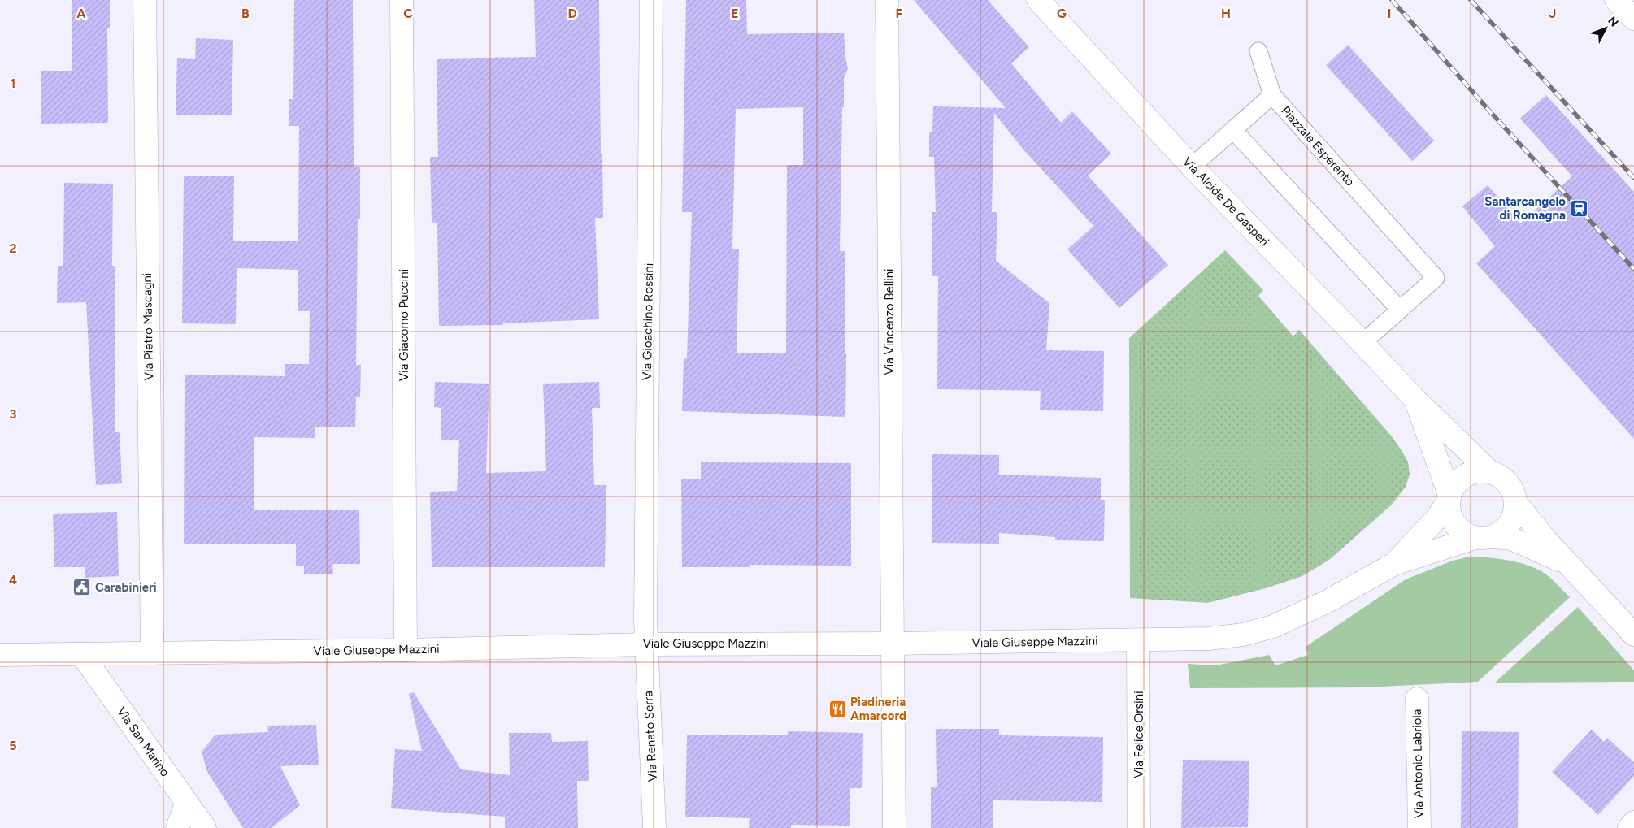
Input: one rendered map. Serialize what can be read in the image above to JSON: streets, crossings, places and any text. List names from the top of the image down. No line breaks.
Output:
{"streets":{"street":["Via Alcide De Gasperi","Via Gioachino Rossini","Via Vincenzo Bellini","Via Giacomo Puccini","Via Pietro Mascagni","Viale Giuseppe Mazzini","Via Felice Orsini","Via Renato Serra","Via San Marino","Via Antonio Labriola"],"lane":["Piazzale Esperanto"]},"crossings":[["Piazzale Esperanto","Via Alcide De Gasperi"],["Via Alcide De Gasperi","Viale Giuseppe Mazzini"],["Via Gioachino Rossini","Viale Giuseppe Mazzini"],["Via Gioachino Rossini","Via Renato Serra"],["Via Vincenzo Bellini","Viale Giuseppe Mazzini"],["Via Giacomo Puccini","Viale Giuseppe Mazzini"],["Via Pietro Mascagni","Viale Giuseppe Mazzini"],["Viale Giuseppe Mazzini","Via Felice Orsini"],["Viale Giuseppe Mazzini","Via Renato Serra"],["Viale Giuseppe Mazzini","Via San Marino"]],"places":{"station":["Santarcangelo di Romagna"],"public building":["Carabinieri"],"restaurant":["Piadineria Amarcord"]},"north":"top right","grid":{"columns":["A","B","C","D","E","F","G","H","I","J"],"rows":["1","2","3","4","5"]}}
